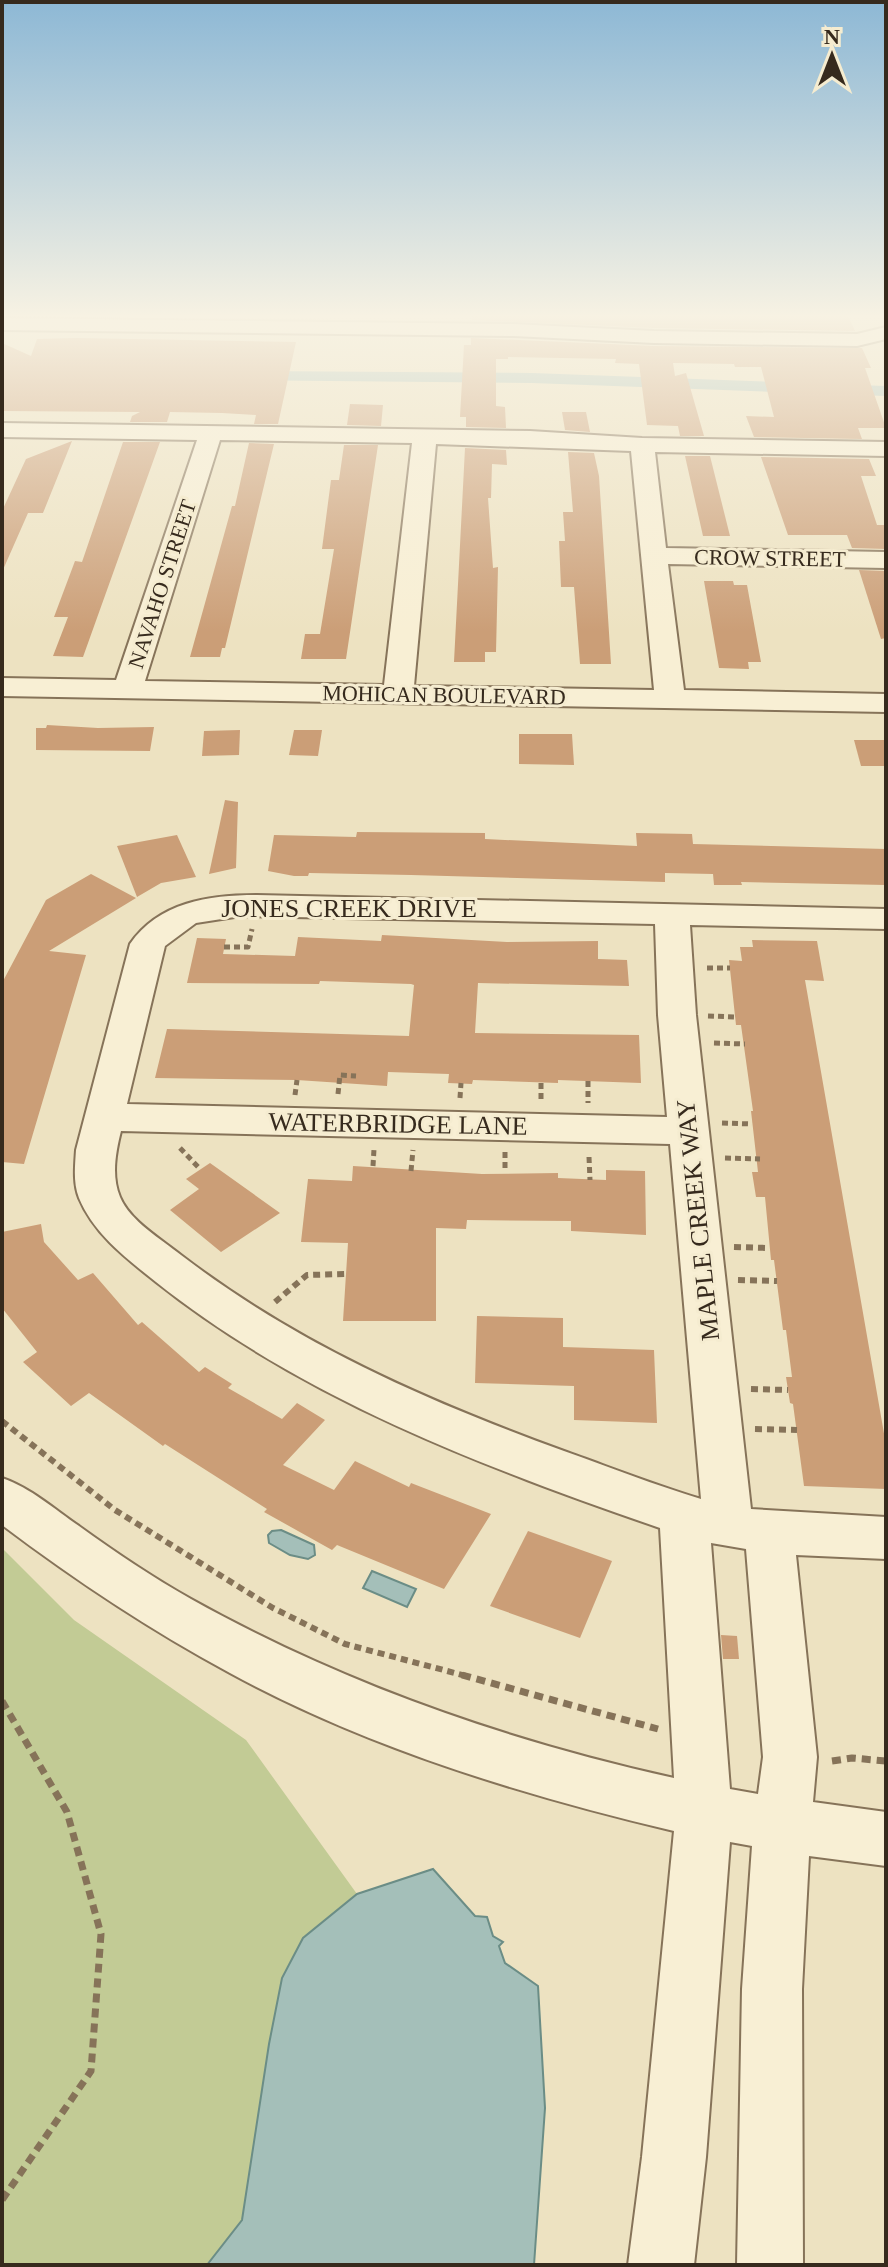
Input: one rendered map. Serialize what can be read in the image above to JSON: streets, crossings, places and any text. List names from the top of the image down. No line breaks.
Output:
{"streets":{"street":["CROW STREET","NAVAHO STREET","MOHICAN BOULEVARD","JONES CREEK DRIVE","WATERBRIDGE LANE","MAPLE CREEK WAY"]},"crossings":[["NAVAHO STREET","MOHICAN BOULEVARD"],["JONES CREEK DRIVE","WATERBRIDGE LANE"],["JONES CREEK DRIVE","MAPLE CREEK WAY"],["WATERBRIDGE LANE","MAPLE CREEK WAY"]],"north":"top"}
